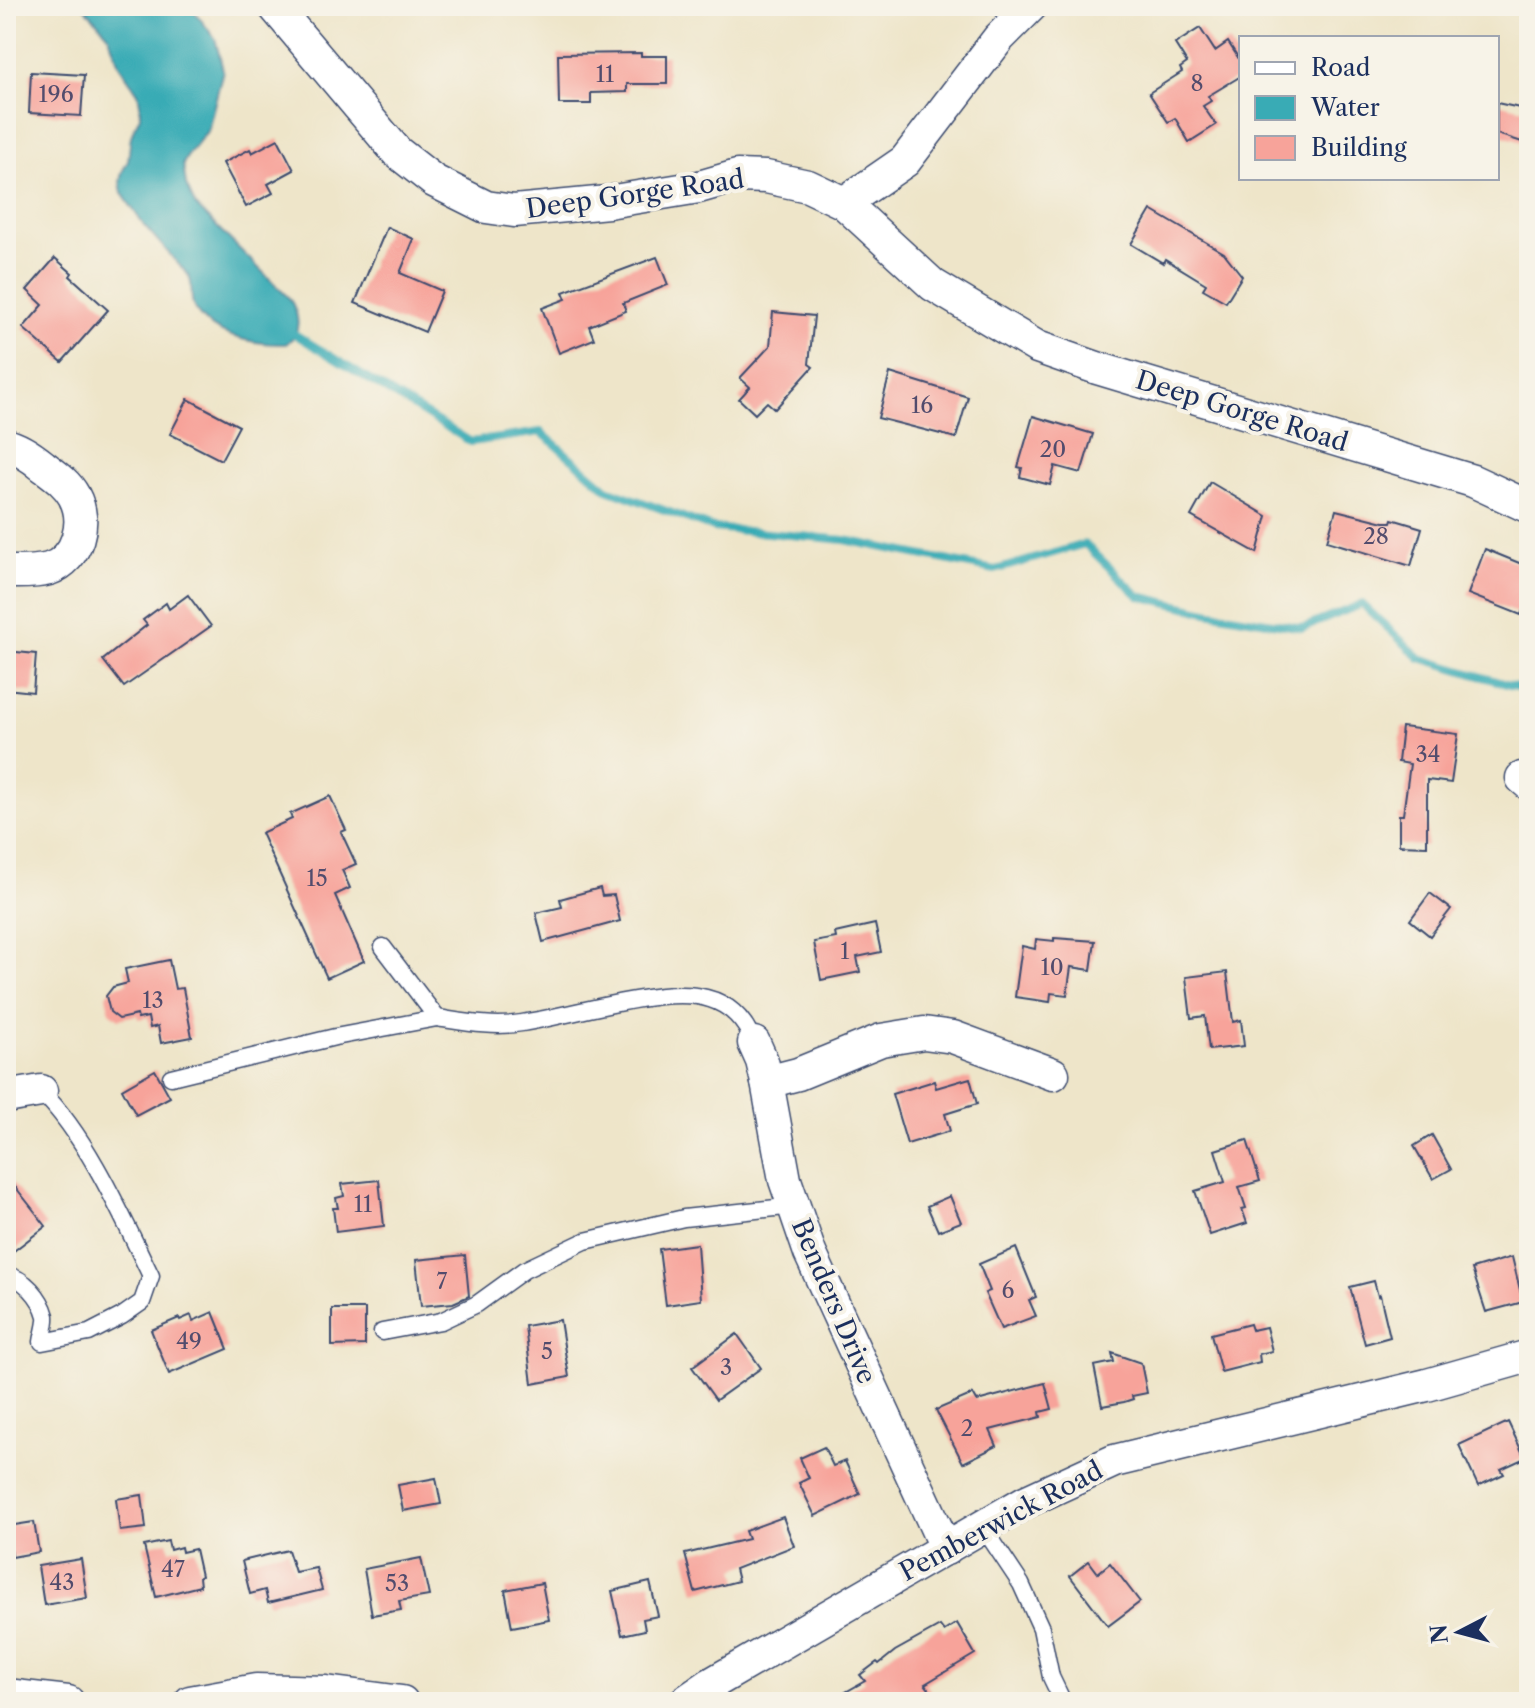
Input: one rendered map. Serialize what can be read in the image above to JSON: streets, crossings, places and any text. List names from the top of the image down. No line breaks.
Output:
{"streets":{"street":["Deep Gorge Road","Benders Drive","Pemberwick Road"]},"crossings":[["Benders Drive","Pemberwick Road"]],"house_numbers":["11","8","196","16","20","28","34","15","1","10","13","11","7","6","49","5","3","2","47","43","53"],"legend":["Road","Water","Building"],"north":"left"}
